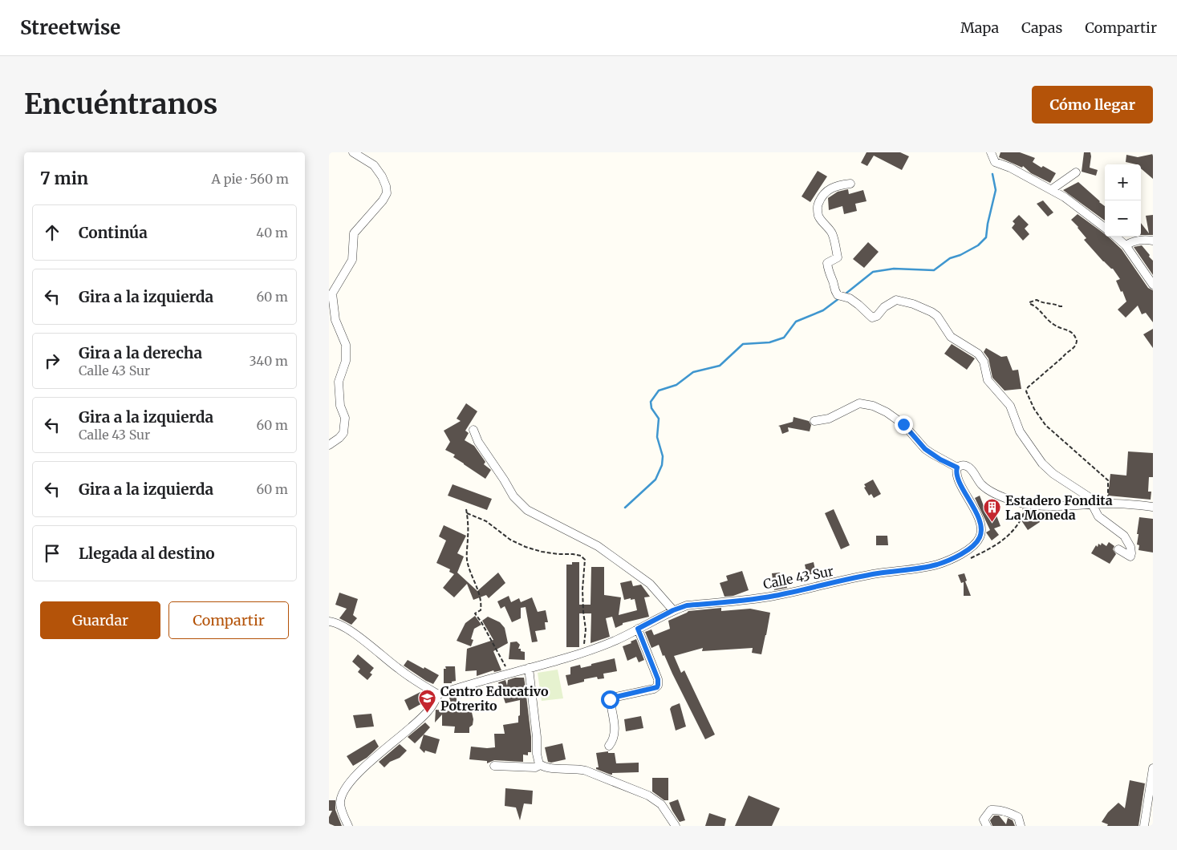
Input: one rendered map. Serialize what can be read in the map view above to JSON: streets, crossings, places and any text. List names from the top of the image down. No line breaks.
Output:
{"streets":{"street":["Calle 43 Sur"]},"places":{"building":["Estadero Fondita La Moneda"],"school or university":["Centro Educativo Potrerito"]},"page":{"header":"Streetwise","nav":["Mapa","Capas","Compartir"],"buttons":["Cómo llegar",["Guardar","Compartir"]],"title":"Encuéntranos","heading":["7 min","A pie · 560 m"],"map_buttons":["+","−"],"list":[["Continúa","40 m"],["Gira a la izquierda","60 m"],["Gira a la derecha","Calle 43 Sur","340 m"],["Gira a la izquierda","Calle 43 Sur","60 m"],["Gira a la izquierda","60 m"],"Llegada al destino"]}}
